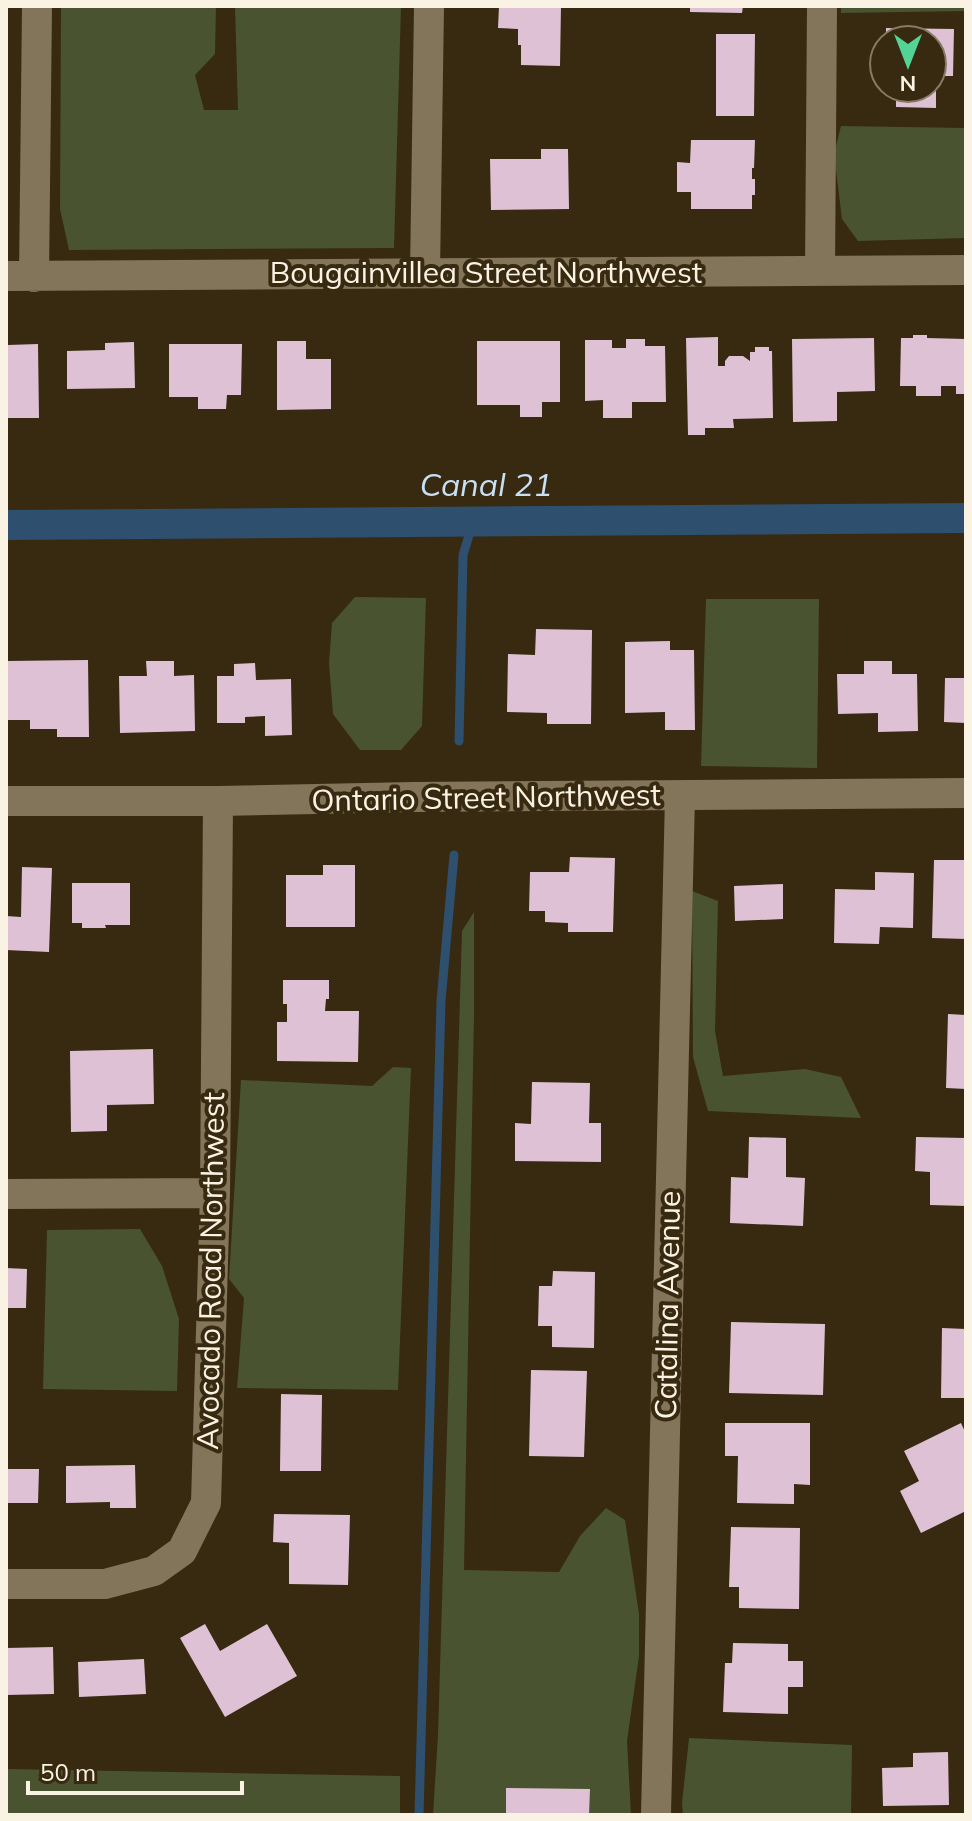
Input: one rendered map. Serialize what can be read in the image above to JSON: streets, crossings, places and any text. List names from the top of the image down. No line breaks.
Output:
{"streets":{"street":["Bougainvillea Street Northwest","Ontario Street Northwest","Avocado Road Northwest","Catalina Avenue"]},"crossings":[["Ontario Street Northwest","Avocado Road Northwest"],["Ontario Street Northwest","Catalina Avenue"]],"water":["Canal 21"],"scale_bar":"50 m","north":"bottom"}
